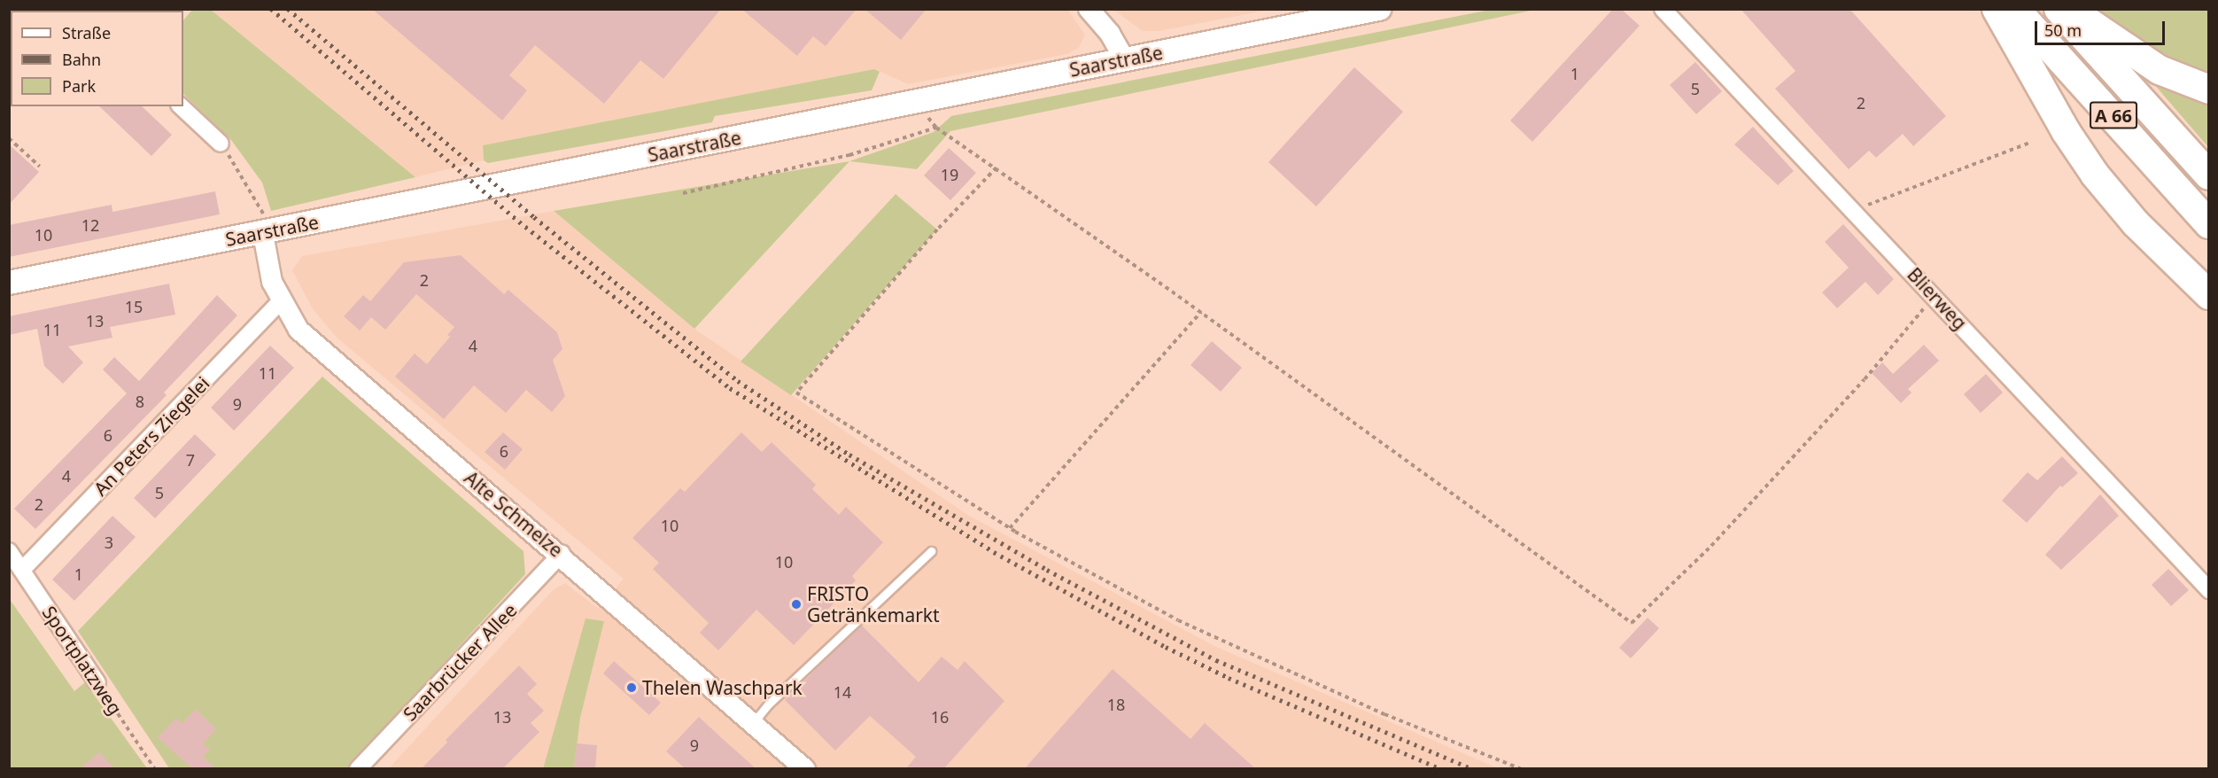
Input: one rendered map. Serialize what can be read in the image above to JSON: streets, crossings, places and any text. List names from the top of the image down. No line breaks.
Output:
{"streets":{"highway":["A 66"],"main road":["Saarstraße"],"street":["Blierweg","An Peters Ziegelei","Alte Schmelze","Sportplatzweg","Saarbrücker Allee"]},"crossings":[["Saarstraße","Alte Schmelze"],["An Peters Ziegelei","Alte Schmelze"],["An Peters Ziegelei","Sportplatzweg"],["Alte Schmelze","Saarbrücker Allee"]],"places":["FRISTO Getränkemarkt","Thelen Waschpark"],"house_numbers":["1","5","2","19","12","10","2","15","13","11","4","11","8","9","6","6","7","4","5","2","10","3","10","1","14","18","13","16","9"],"legend":["Straße","Bahn","Park"],"scale_bar":"50 m"}
